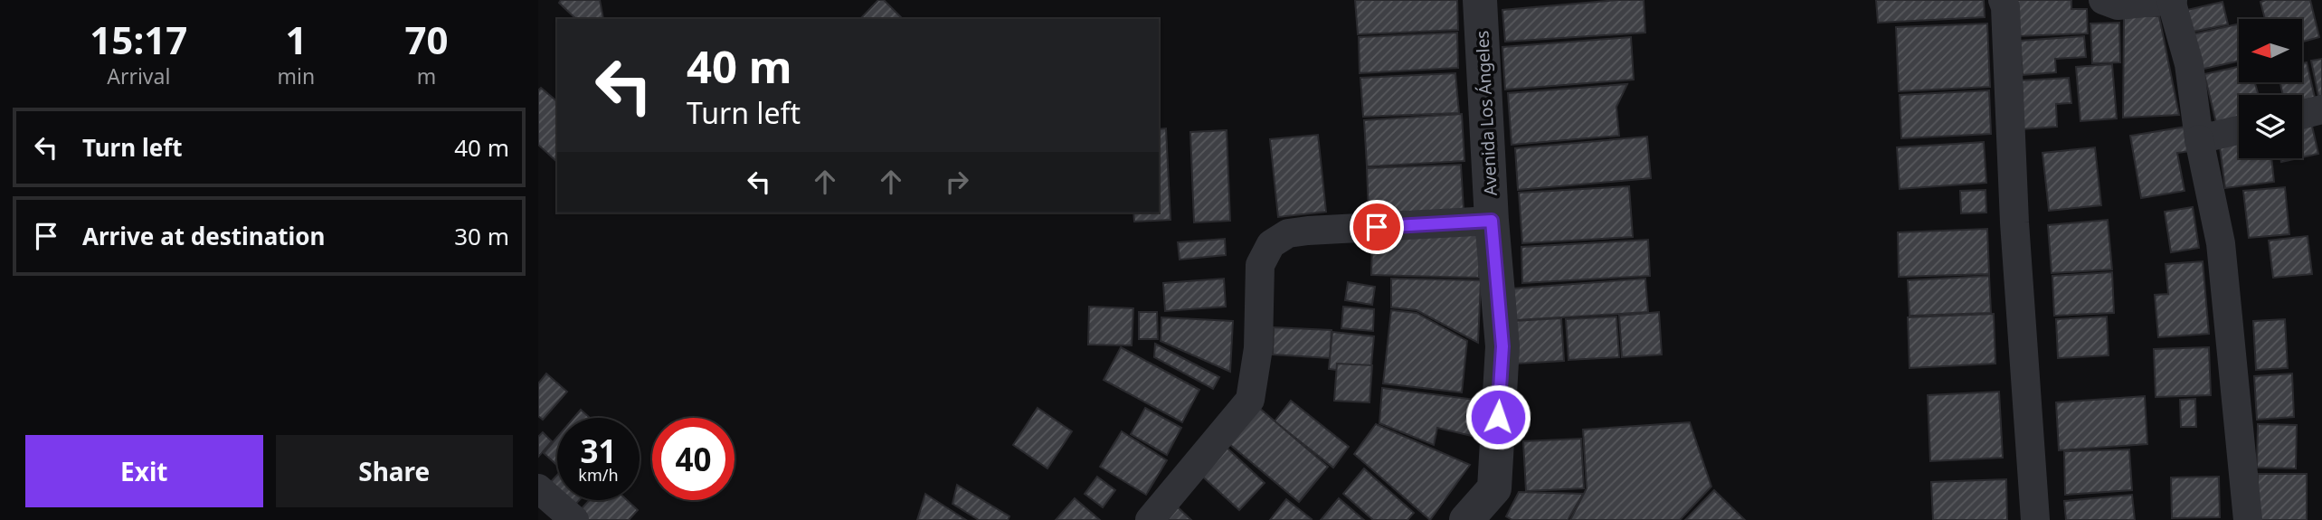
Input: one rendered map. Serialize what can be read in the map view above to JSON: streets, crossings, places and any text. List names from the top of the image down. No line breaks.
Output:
{"streets":{"street":["Avenida Los Ángeles"]},"north":"left","page":{"eta":["15:17","Arrival","1","min","70","m"],"turn":["40 m","Turn left"],"list":[{"name":"Turn left","value":"40 m"},{"name":"Arrive at destination","value":"30 m"}],"speed":"31 km/h","limit":"40","buttons":["Exit","Share"]}}
